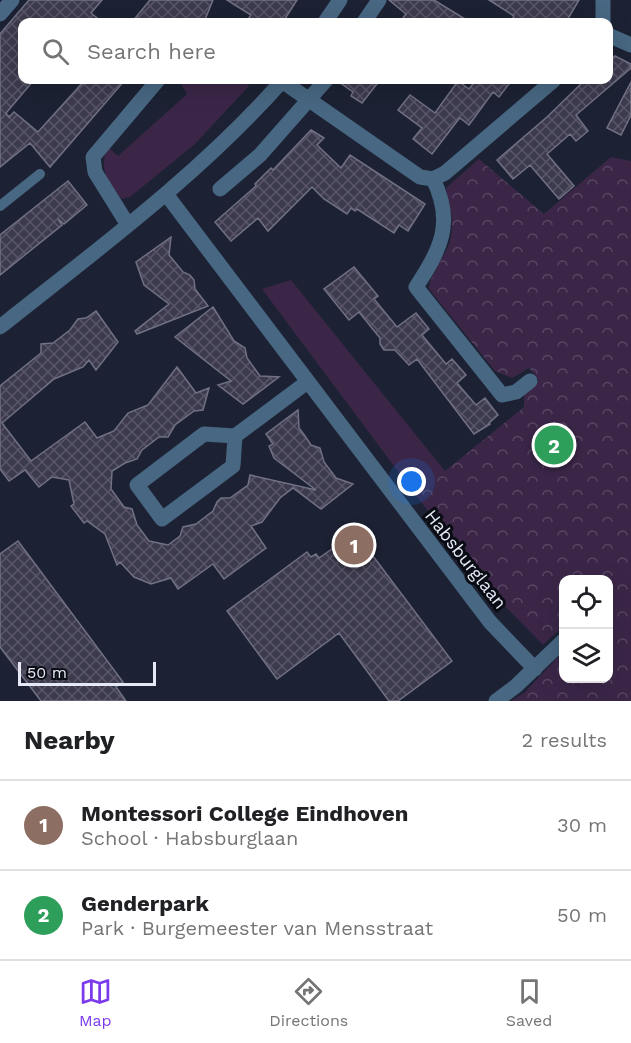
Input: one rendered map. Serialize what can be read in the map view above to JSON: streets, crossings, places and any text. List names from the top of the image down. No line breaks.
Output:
{"streets":{"street":["Habsburglaan"]},"scale_bar":"50 m","page":{"search":"Search here","pins":["2","1"],"scale":"50 m","heading":["Nearby","2 results"],"list":[{"mark":"1","name":"Montessori College Eindhoven","note":"School · Habsburglaan","value":"30 m"},{"mark":"2","name":"Genderpark","note":"Park · Burgemeester van Mensstraat","value":"50 m"}],"nav":["Map","Directions","Saved"]}}
